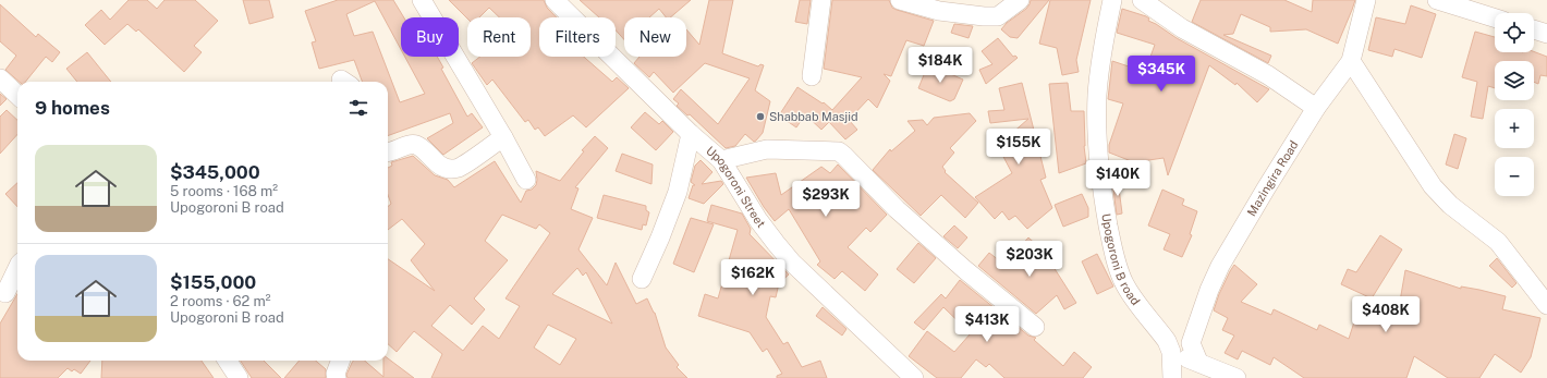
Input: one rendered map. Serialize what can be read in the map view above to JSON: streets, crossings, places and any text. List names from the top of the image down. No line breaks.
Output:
{"streets":{"street":["Mazingira Road","Upogoroni Street","Upogoroni B road"]},"places":["Shabbab Masjid"],"page":{"map_buttons":["+","−"],"chip":["Buy","Rent","Filters","New"],"price":["$184K","$345K","$155K","$140K","$293K","$203K","$162K","$408K","$413K"],"heading":"9 homes","list":[{"name":"$345,000","note":"5 rooms · 168 m² · Upogoroni B road"},{"name":"$155,000","note":"2 rooms · 62 m² · Upogoroni B road"}]}}
